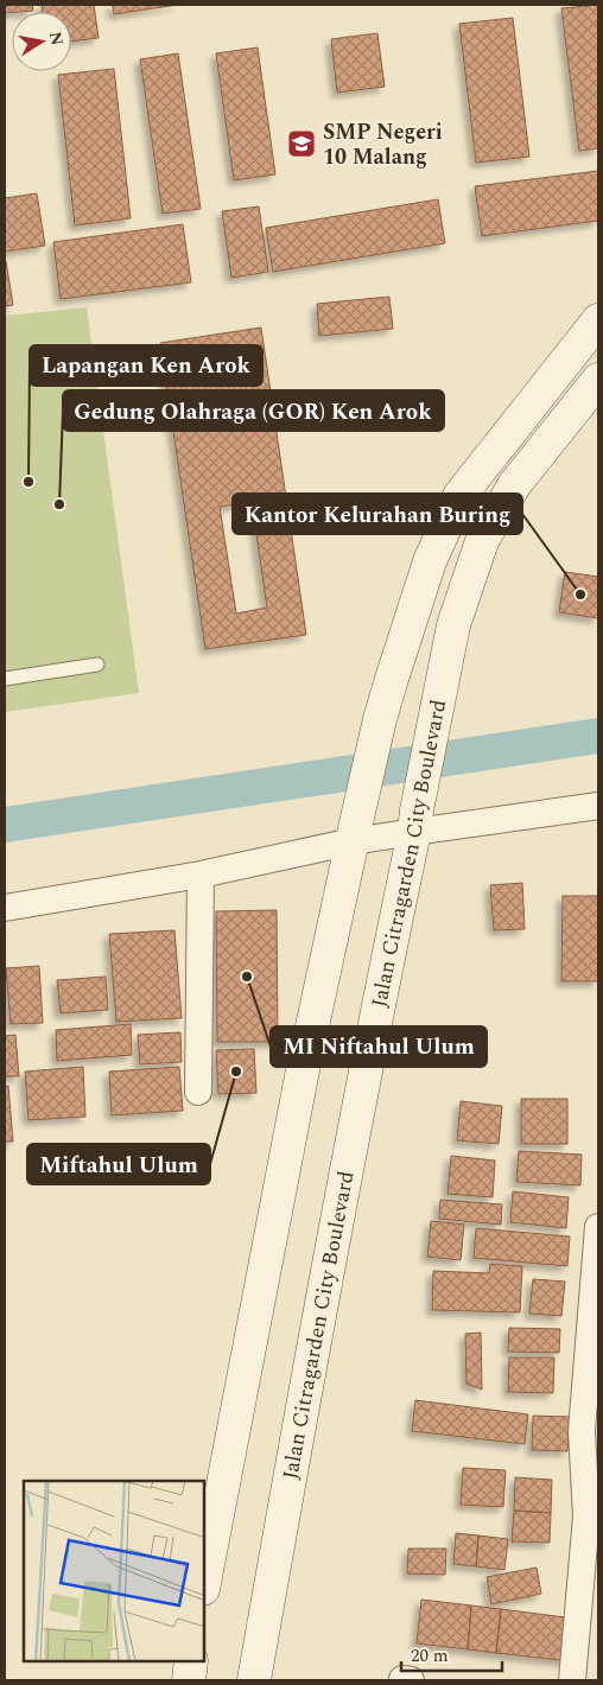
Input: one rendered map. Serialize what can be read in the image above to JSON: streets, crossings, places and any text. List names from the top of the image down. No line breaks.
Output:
{"streets":{"main road":["Jalan Citragarden City Boulevard"]},"places":{"school or university":["SMP Negeri 10 Malang"],"other":["Lapangan Ken Arok","Gedung Olahraga (GOR) Ken Arok","Kantor Kelurahan Buring","MI Niftahul Ulum","Miftahul Ulum"]},"scale_bar":"20 m","north":"right"}
